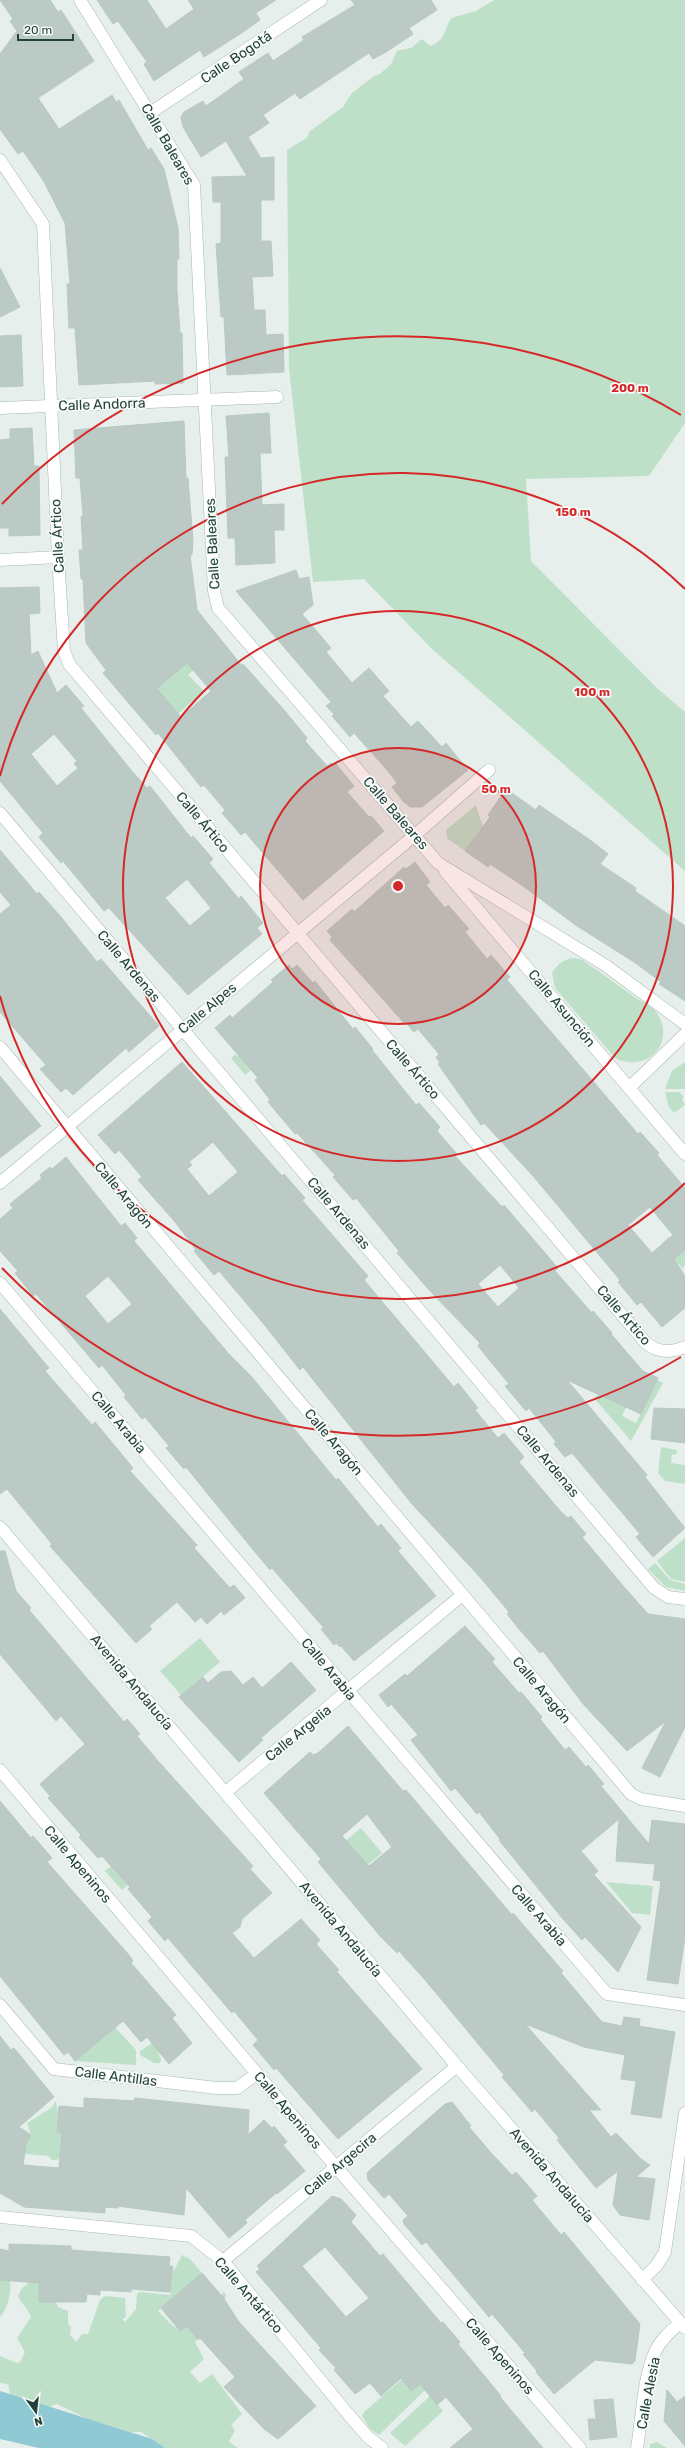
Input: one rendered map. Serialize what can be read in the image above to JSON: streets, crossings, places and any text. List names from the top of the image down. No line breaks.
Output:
{"streets":{"street":["Calle Bogotá","Calle Baleares","Calle Andorra","Calle Ártico","Calle Ardenas","Calle Alpes","Calle Asunción","Calle Aragón","Calle Arabia","Avenida Andalucía","Calle Argelia","Calle Apeninos","Calle Antillas","Calle Argecira","Calle Antártico","Calle Alesia"]},"crossings":[["Calle Bogotá","Calle Baleares"],["Calle Baleares","Calle Andorra"],["Calle Baleares","Calle Alpes"],["Calle Baleares","Calle Asunción"],["Calle Andorra","Calle Ártico"],["Calle Ártico","Calle Alpes"],["Calle Ardenas","Calle Alpes"],["Calle Alpes","Calle Aragón"],["Calle Aragón","Calle Argelia"],["Calle Arabia","Calle Argelia"],["Avenida Andalucía","Calle Argelia"],["Avenida Andalucía","Calle Argecira"],["Avenida Andalucía","Calle Alesia"],["Calle Apeninos","Calle Antillas"],["Calle Apeninos","Calle Argecira"],["Calle Argecira","Calle Antártico"]],"scale_bar":"20 m","north":"bottom","rings":["200 m","150 m","100 m","50 m"]}
